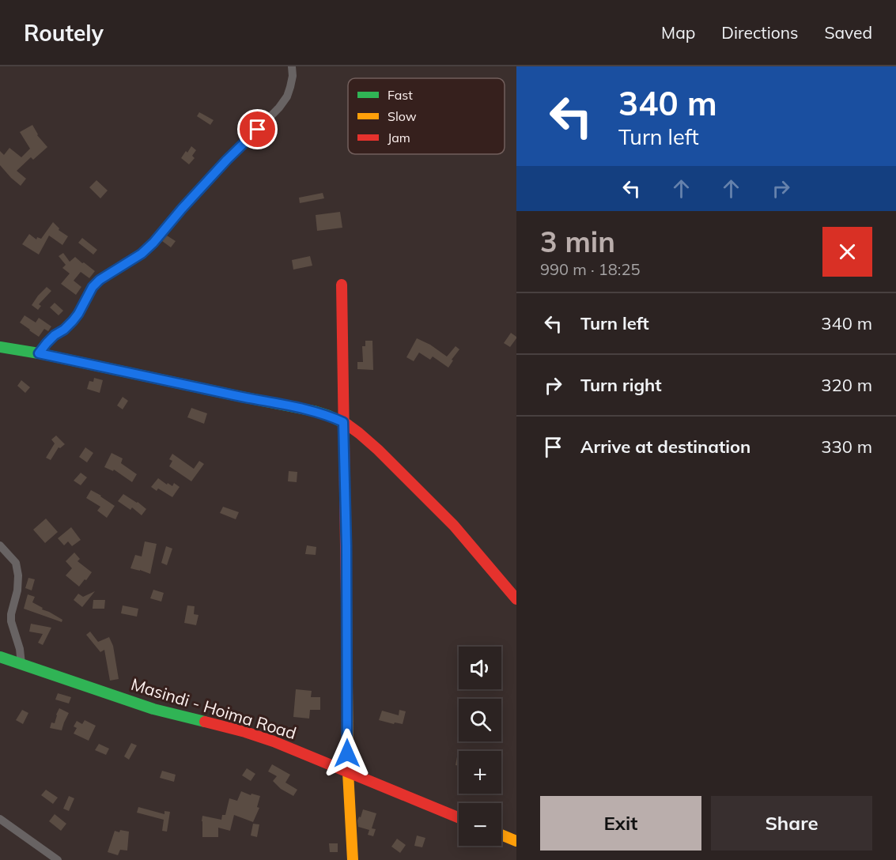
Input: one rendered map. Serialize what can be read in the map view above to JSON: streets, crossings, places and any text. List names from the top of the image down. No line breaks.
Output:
{"streets":{"street":["Masindi - Hoima Road"]},"legend":["Fast","Slow","Jam"],"page":{"header":"Routely","nav":["Map","Directions","Saved"],"turn":["340 m","Turn left"],"heading":["3 min","990 m · 18:25"],"list":[{"name":"Turn left","value":"340 m"},{"name":"Turn right","value":"320 m"},{"name":"Arrive at destination","value":"330 m"}],"map_buttons":["+","−"],"buttons":["Exit","Share"]}}
